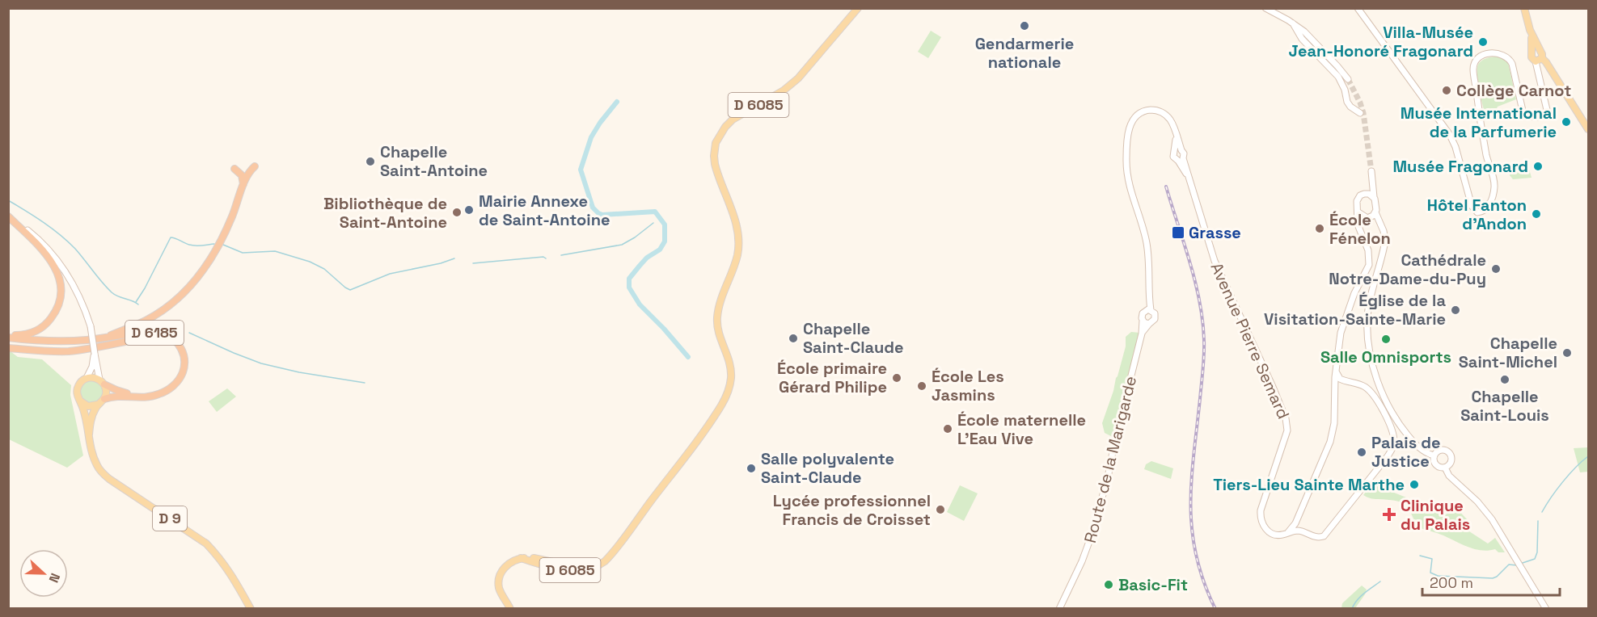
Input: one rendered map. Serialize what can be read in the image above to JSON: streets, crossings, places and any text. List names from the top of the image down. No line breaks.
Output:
{"streets":{"highway":["D 6185"],"main road":["D 6085","Avenue Pierre Semard","Route de la Marigarde","D 9"]},"crossings":[["D 6185","D 9"]],"places":{"other":["Gendarmerie nationale","Villa-Musée Jean-Honoré Fragonard","Collège Carnot","Musée International de la Parfumerie","Chapelle Saint-Antoine","Musée Fragonard","Mairie Annexe de Saint-Antoine","Bibliothèque de Saint-Antoine","Hôtel Fanton d'Andon","École Fénelon","Cathédrale Notre-Dame-du-Puy","Église de la Visitation-Sainte-Marie","Chapelle Saint-Claude","Salle Omnisports","Chapelle Saint-Michel","École primaire Gérard Philipe","Chapelle Saint-Louis","École Les Jasmins","École maternelle L'Eau Vive","Palais de Justice","Salle polyvalente Saint-Claude","Tiers-Lieu Sainte Marthe","Lycée professionnel Francis de Croisset","Basic-Fit"],"transit":["Grasse"],"health":["Clinique du Palais"]},"scale_bar":"200 m","north":"right"}
